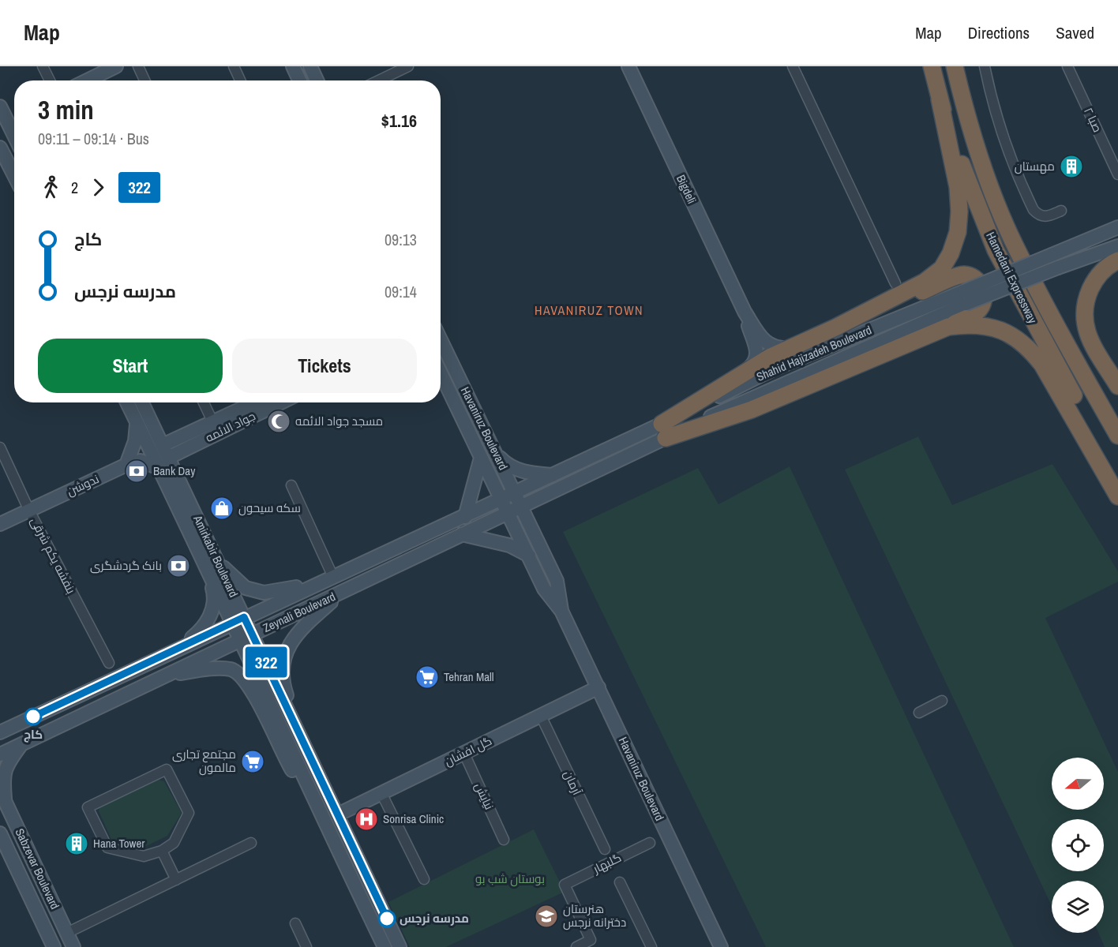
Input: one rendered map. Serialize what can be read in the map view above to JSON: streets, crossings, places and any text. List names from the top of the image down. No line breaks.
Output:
{"streets":{"highway":["Hamedani Expressway"],"main road":["Bigdeli","Shahid Hajizadeh Boulevard","جواد الائمه","Havaniruz Boulevard","ندوشن","Amirkabir Boulevard","Zeynali Boulevard","گل افشان","Sabzevar Boulevard"],"street":["صبا ۲","بنفشه یکم شرقی","آرمان","نیایش","گلبهار"]},"crossings":[["Shahid Hajizadeh Boulevard","Havaniruz Boulevard"],["Shahid Hajizadeh Boulevard","Zeynali Boulevard"],["جواد الائمه","Amirkabir Boulevard"],["Havaniruz Boulevard","Zeynali Boulevard"],["Havaniruz Boulevard","گل افشان"],["ندوشن","بنفشه یکم شرقی"],["Amirkabir Boulevard","Zeynali Boulevard"],["Amirkabir Boulevard","گل افشان"],["گل افشان","آرمان"],["گل افشان","نیایش"]],"districts":["HAVANIRUZ TOWN"],"parks":["بوستان شب بو"],"places":{"building":["مهستان","Hana Tower"],"mosque":["مسجد جواد الائمه"],"bank":["Bank Day","بانک گردشگری"],"shop":["سکه سیحون"],"supermarket":["Tehran Mall","مجتمع تجاری مالمون"],"other":["کاج","مدرسه نرجس"],"hospital":["Sonrisa Clinic"],"school or university":["هنرستان دخترانه نرجس"]},"lines":["bus line 322"],"north":"left","page":{"header":"Map","nav":["Map","Directions","Saved"],"on_map":"322","heading":["3 min","09:11 – 09:14 · Bus","$1.16"],"legs":["2","322"],"list":[{"name":"کاج","value":"09:13"},{"name":"مدرسه نرجس","value":"09:14"}],"buttons":["Start","Tickets"]}}
